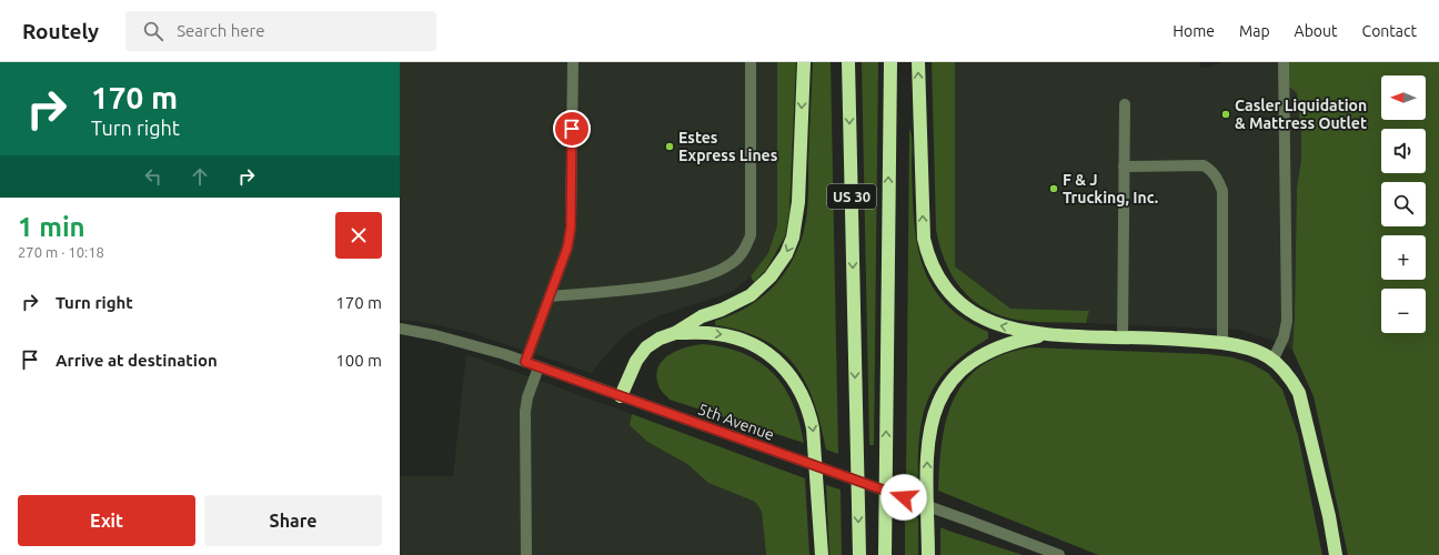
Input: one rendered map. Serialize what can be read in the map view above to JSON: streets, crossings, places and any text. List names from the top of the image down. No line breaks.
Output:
{"streets":{"highway":["US 30"],"street":["5th Avenue"]},"places":["Casler Liquidation & Mattress Outlet","Estes Express Lines","F & J Trucking, Inc."],"north":"left","page":{"header":"Routely","search":"Search here","nav":["Home","Map","About","Contact"],"turn":["170 m","Turn right"],"map_buttons":["+","−"],"heading":["1 min","270 m · 10:18"],"list":[{"name":"Turn right","value":"170 m"},{"name":"Arrive at destination","value":"100 m"}],"buttons":["Exit","Share"]}}
